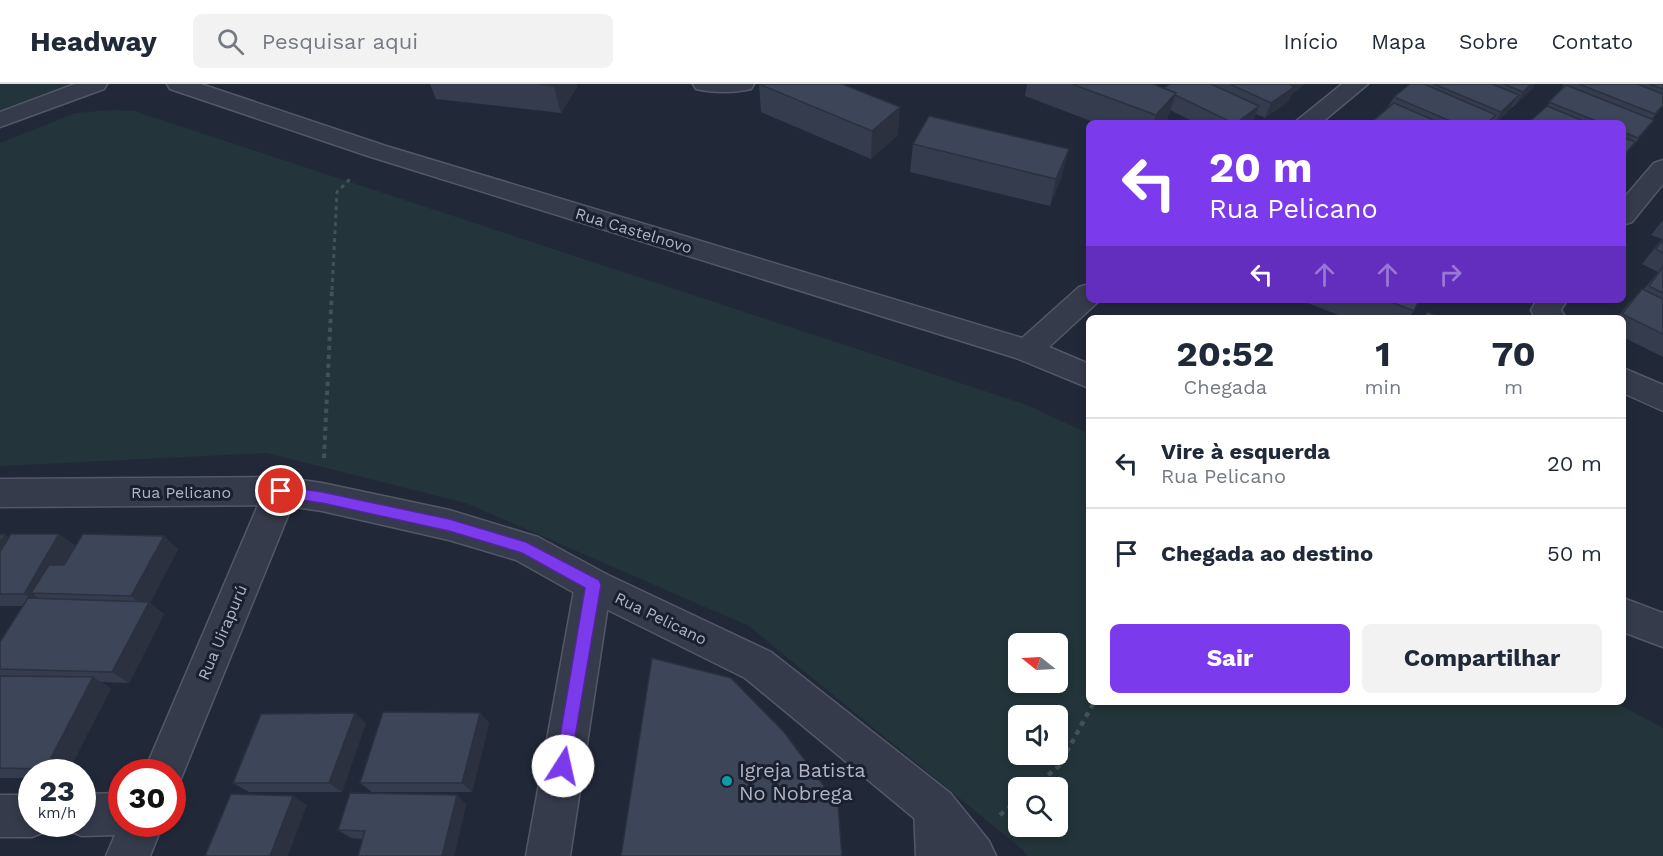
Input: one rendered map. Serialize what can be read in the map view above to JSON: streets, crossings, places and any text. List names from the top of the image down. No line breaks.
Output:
{"streets":{"street":["Rua Castelnovo","Rua Pelicano","Rua Uirapurú"]},"crossings":[["Rua Pelicano","Rua Uirapurú"]],"places":["Igreja Batista No Nobrega"],"north":"left","page":{"header":"Headway","search":"Pesquisar aqui","nav":["Início","Mapa","Sobre","Contato"],"turn":["20 m","Rua Pelicano"],"eta":["20:52","Chegada","1","min","70","m"],"list":[{"name":"Vire à esquerda","note":"Rua Pelicano","value":"20 m"},{"name":"Chegada ao destino","value":"50 m"}],"buttons":["Sair","Compartilhar"],"speed":"23 km/h","limit":"30"}}
